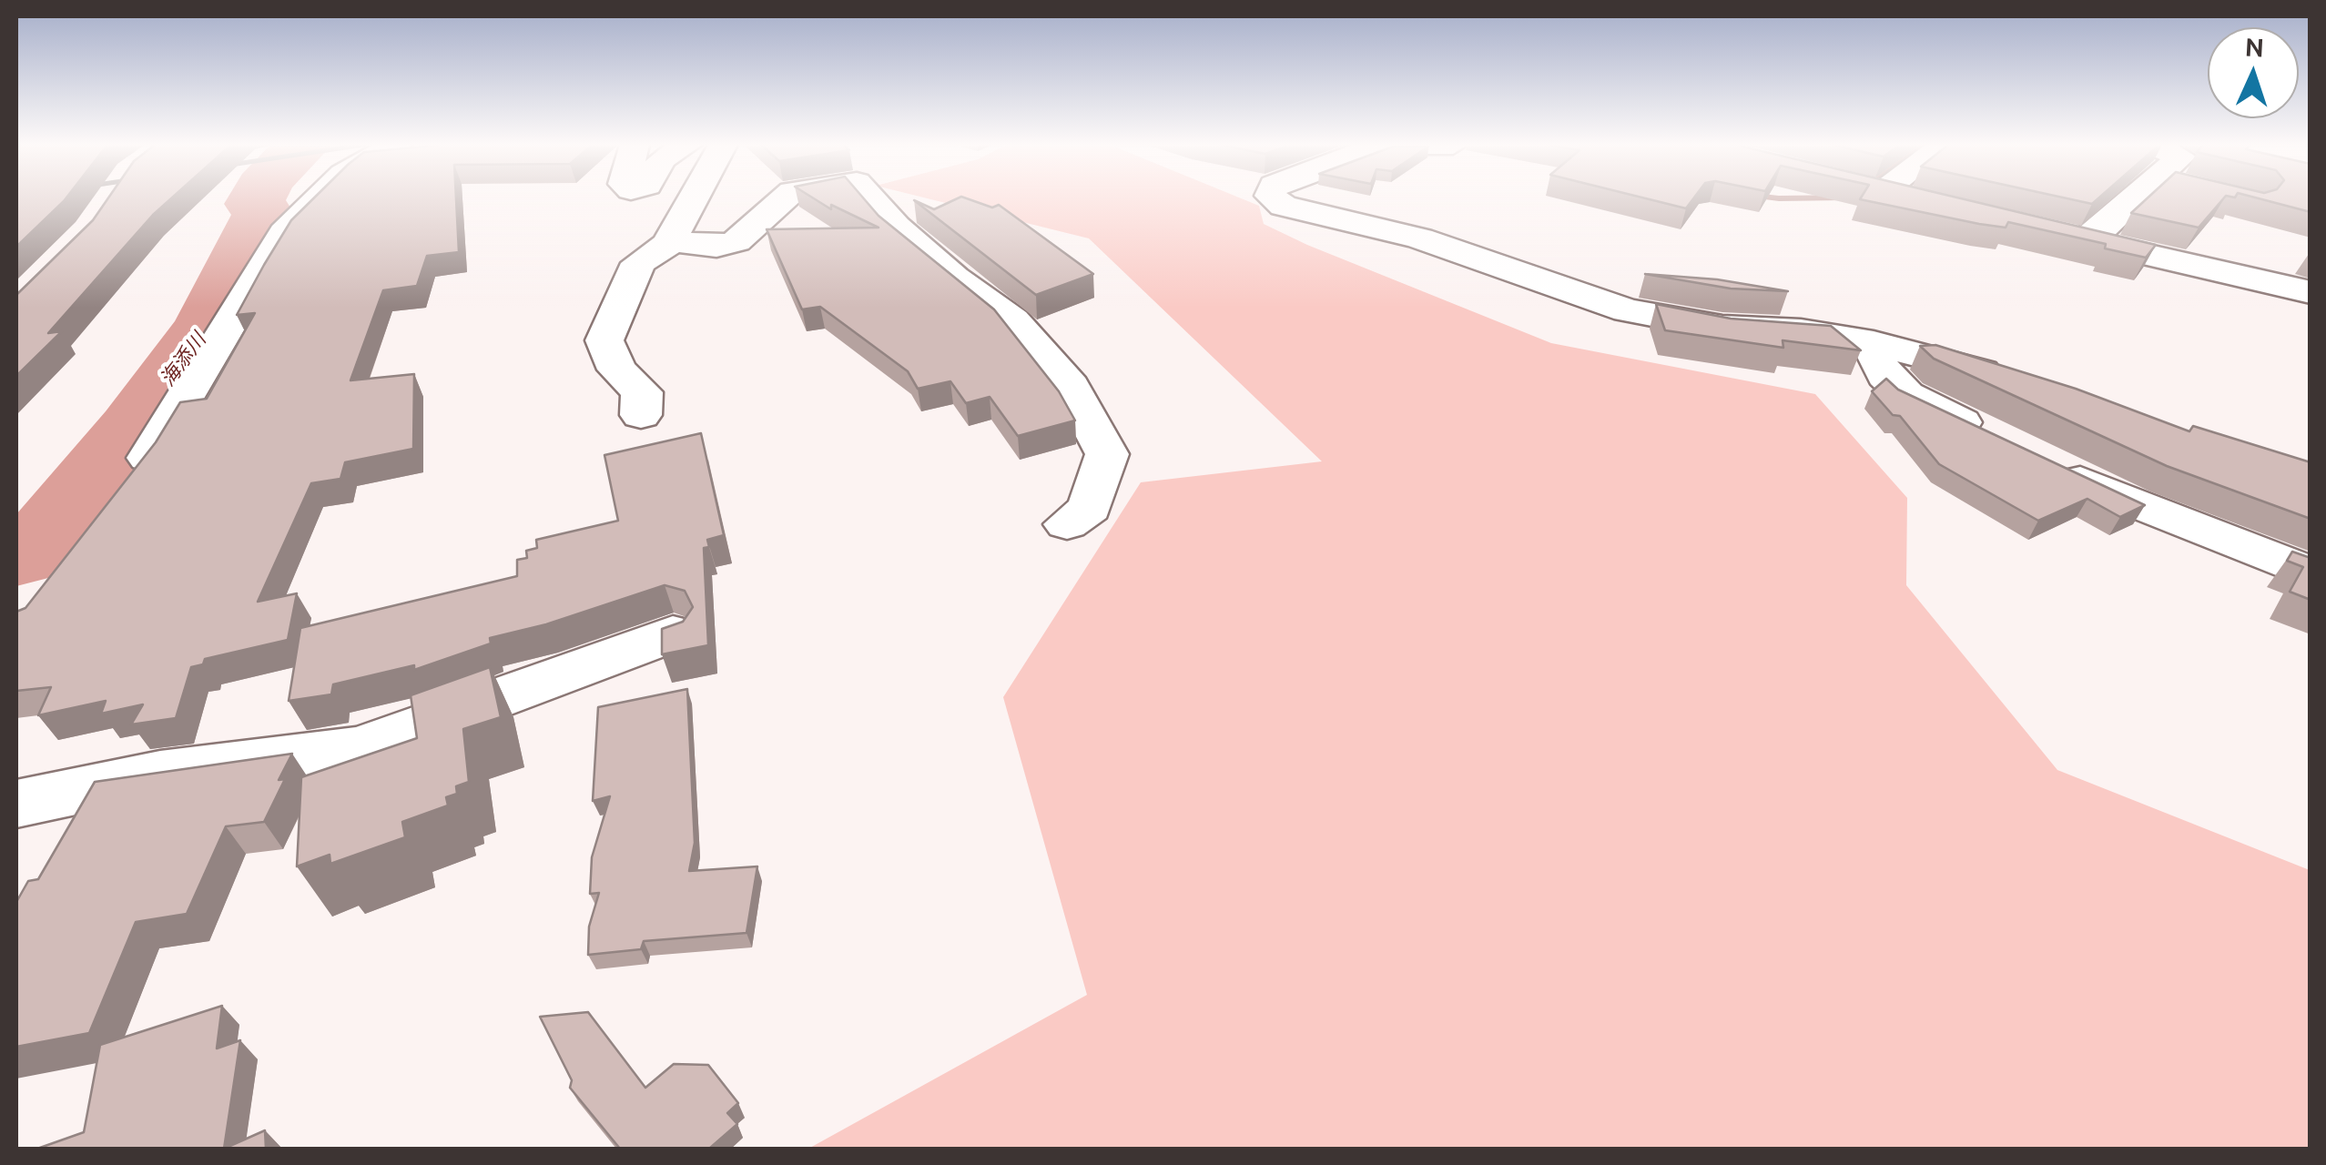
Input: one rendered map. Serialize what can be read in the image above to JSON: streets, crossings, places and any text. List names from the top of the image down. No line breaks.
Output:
{"water":["海添川"],"north":"top"}
